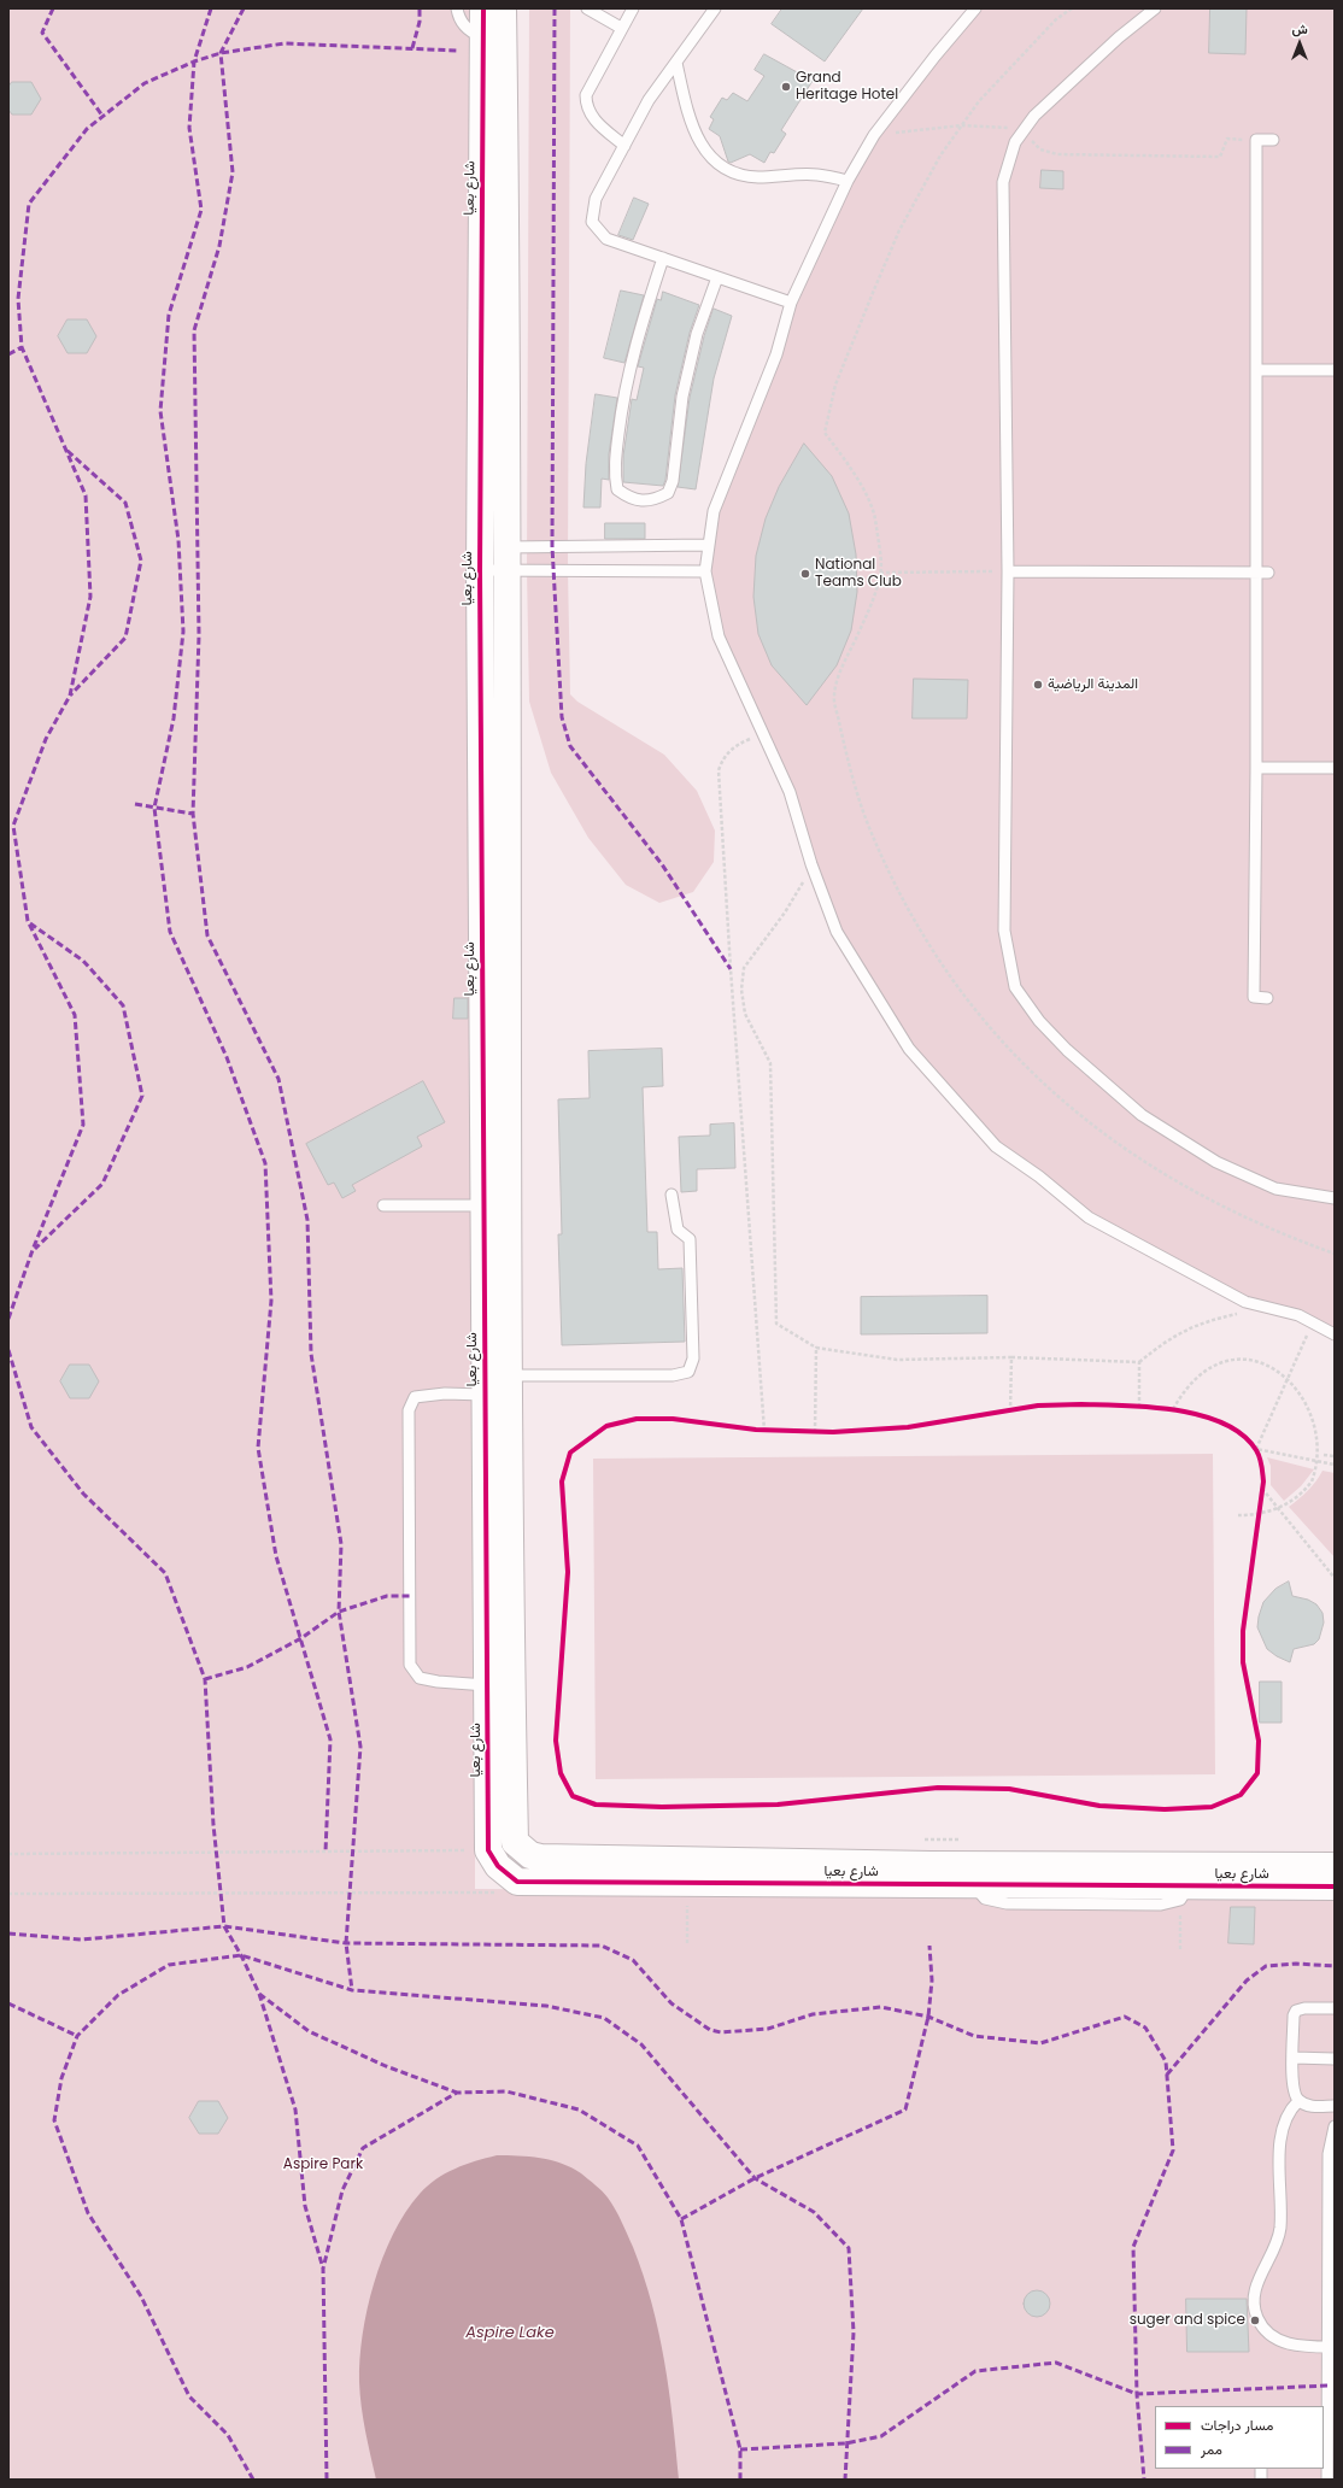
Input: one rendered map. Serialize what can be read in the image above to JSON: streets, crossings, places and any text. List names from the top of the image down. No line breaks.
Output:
{"streets":{"street":["شارع بعيا"]},"water":["Aspire Lake"],"parks":["Aspire Park"],"places":["Grand Heritage Hotel","National Teams Club","المدينة الرياضية","suger and spice"],"legend":["مسار دراجات","ممر"],"north":"top"}
